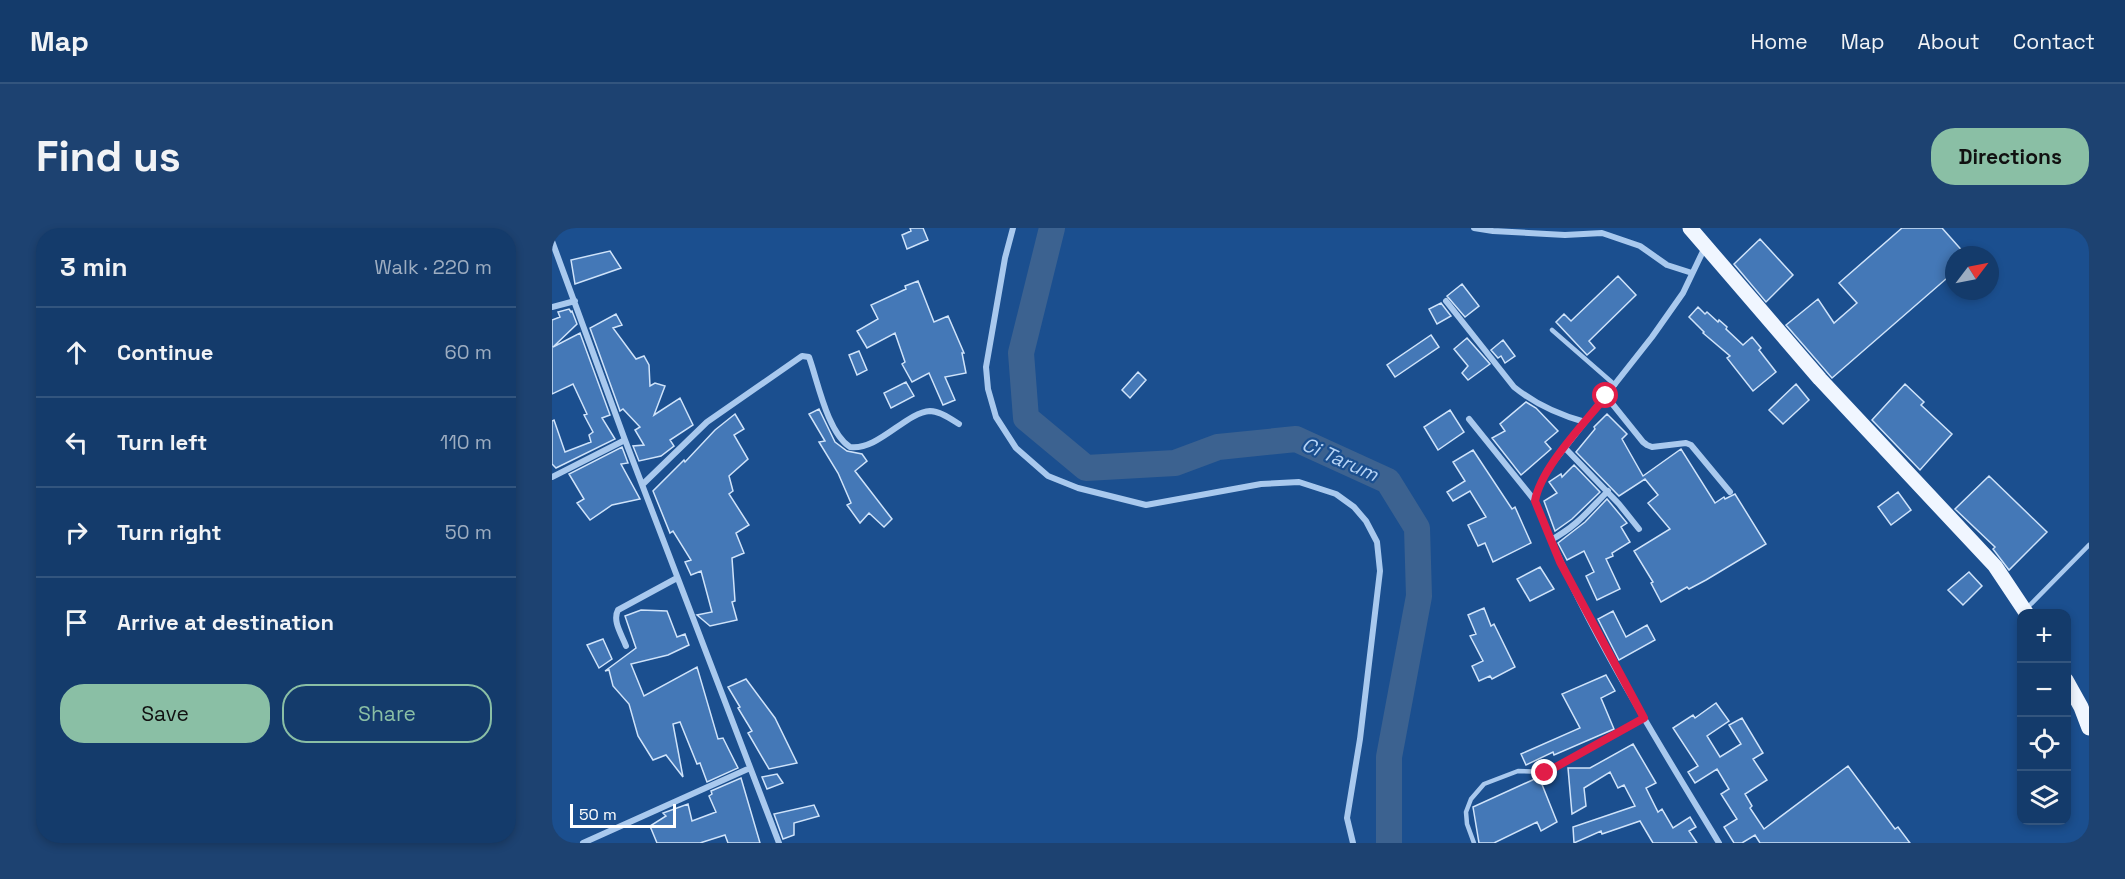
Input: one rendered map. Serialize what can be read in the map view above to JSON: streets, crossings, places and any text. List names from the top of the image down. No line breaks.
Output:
{"water":["Ci Tarum"],"scale_bar":"50 m","north":"top right","page":{"header":"Map","nav":["Home","Map","About","Contact"],"buttons":["Directions",["Save","Share"]],"title":"Find us","heading":["3 min","Walk · 220 m"],"list":[["Continue","60 m"],["Turn left","110 m"],["Turn right","50 m"],"Arrive at destination"],"map_buttons":["+","−"],"scale":"50 m"}}
